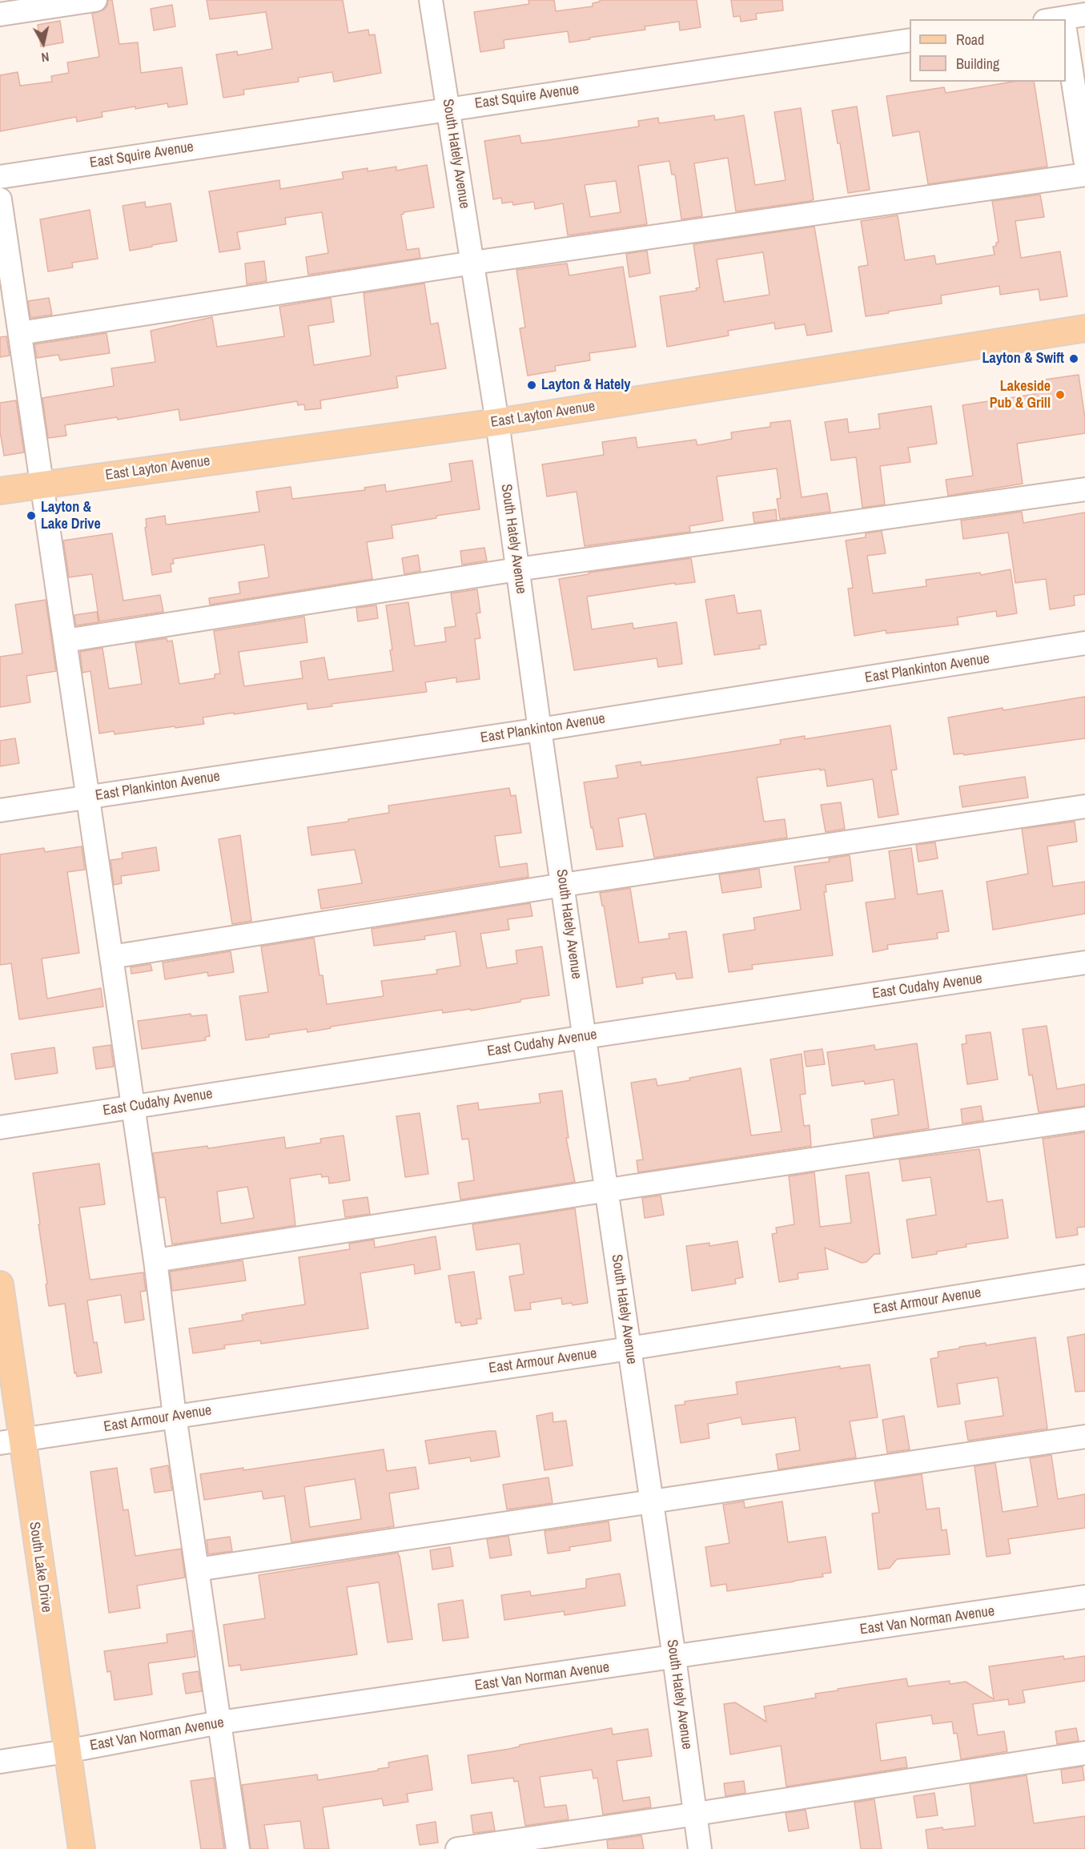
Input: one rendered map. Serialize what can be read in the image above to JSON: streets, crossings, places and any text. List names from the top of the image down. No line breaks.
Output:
{"streets":{"main road":["East Layton Avenue","South Lake Drive"],"street":["East Squire Avenue","South Hately Avenue","East Plankinton Avenue","East Cudahy Avenue","East Armour Avenue","East Van Norman Avenue"]},"crossings":[["East Squire Avenue","South Hately Avenue"],["South Hately Avenue","East Layton Avenue"],["South Hately Avenue","East Plankinton Avenue"],["South Hately Avenue","East Cudahy Avenue"],["South Hately Avenue","East Armour Avenue"],["South Hately Avenue","East Van Norman Avenue"],["East Armour Avenue","South Lake Drive"],["South Lake Drive","East Van Norman Avenue"]],"places":["Layton & Swift","Layton & Hately","Lakeside Pub & Grill","Layton & Lake Drive"],"legend":["Road","Building"],"north":"bottom"}
